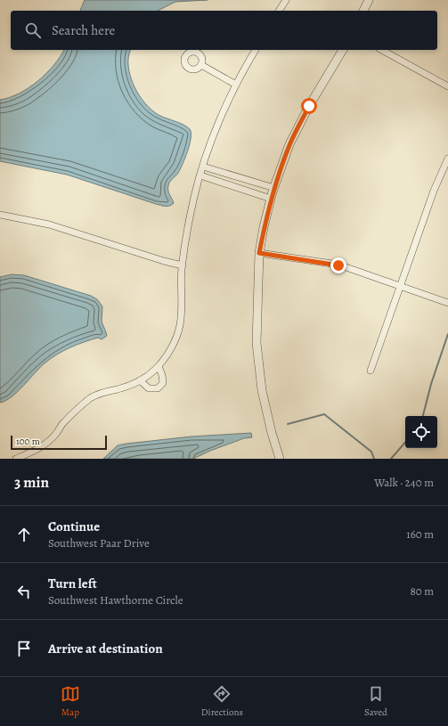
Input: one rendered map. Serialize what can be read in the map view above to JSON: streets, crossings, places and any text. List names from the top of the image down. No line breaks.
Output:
{"scale_bar":"100 m","page":{"search":"Search here","scale":"100 m","heading":["3 min","Walk · 240 m"],"list":[["Continue","Southwest Paar Drive","160 m"],["Turn left","Southwest Hawthorne Circle","80 m"],"Arrive at destination"],"nav":["Map","Directions","Saved"]}}
